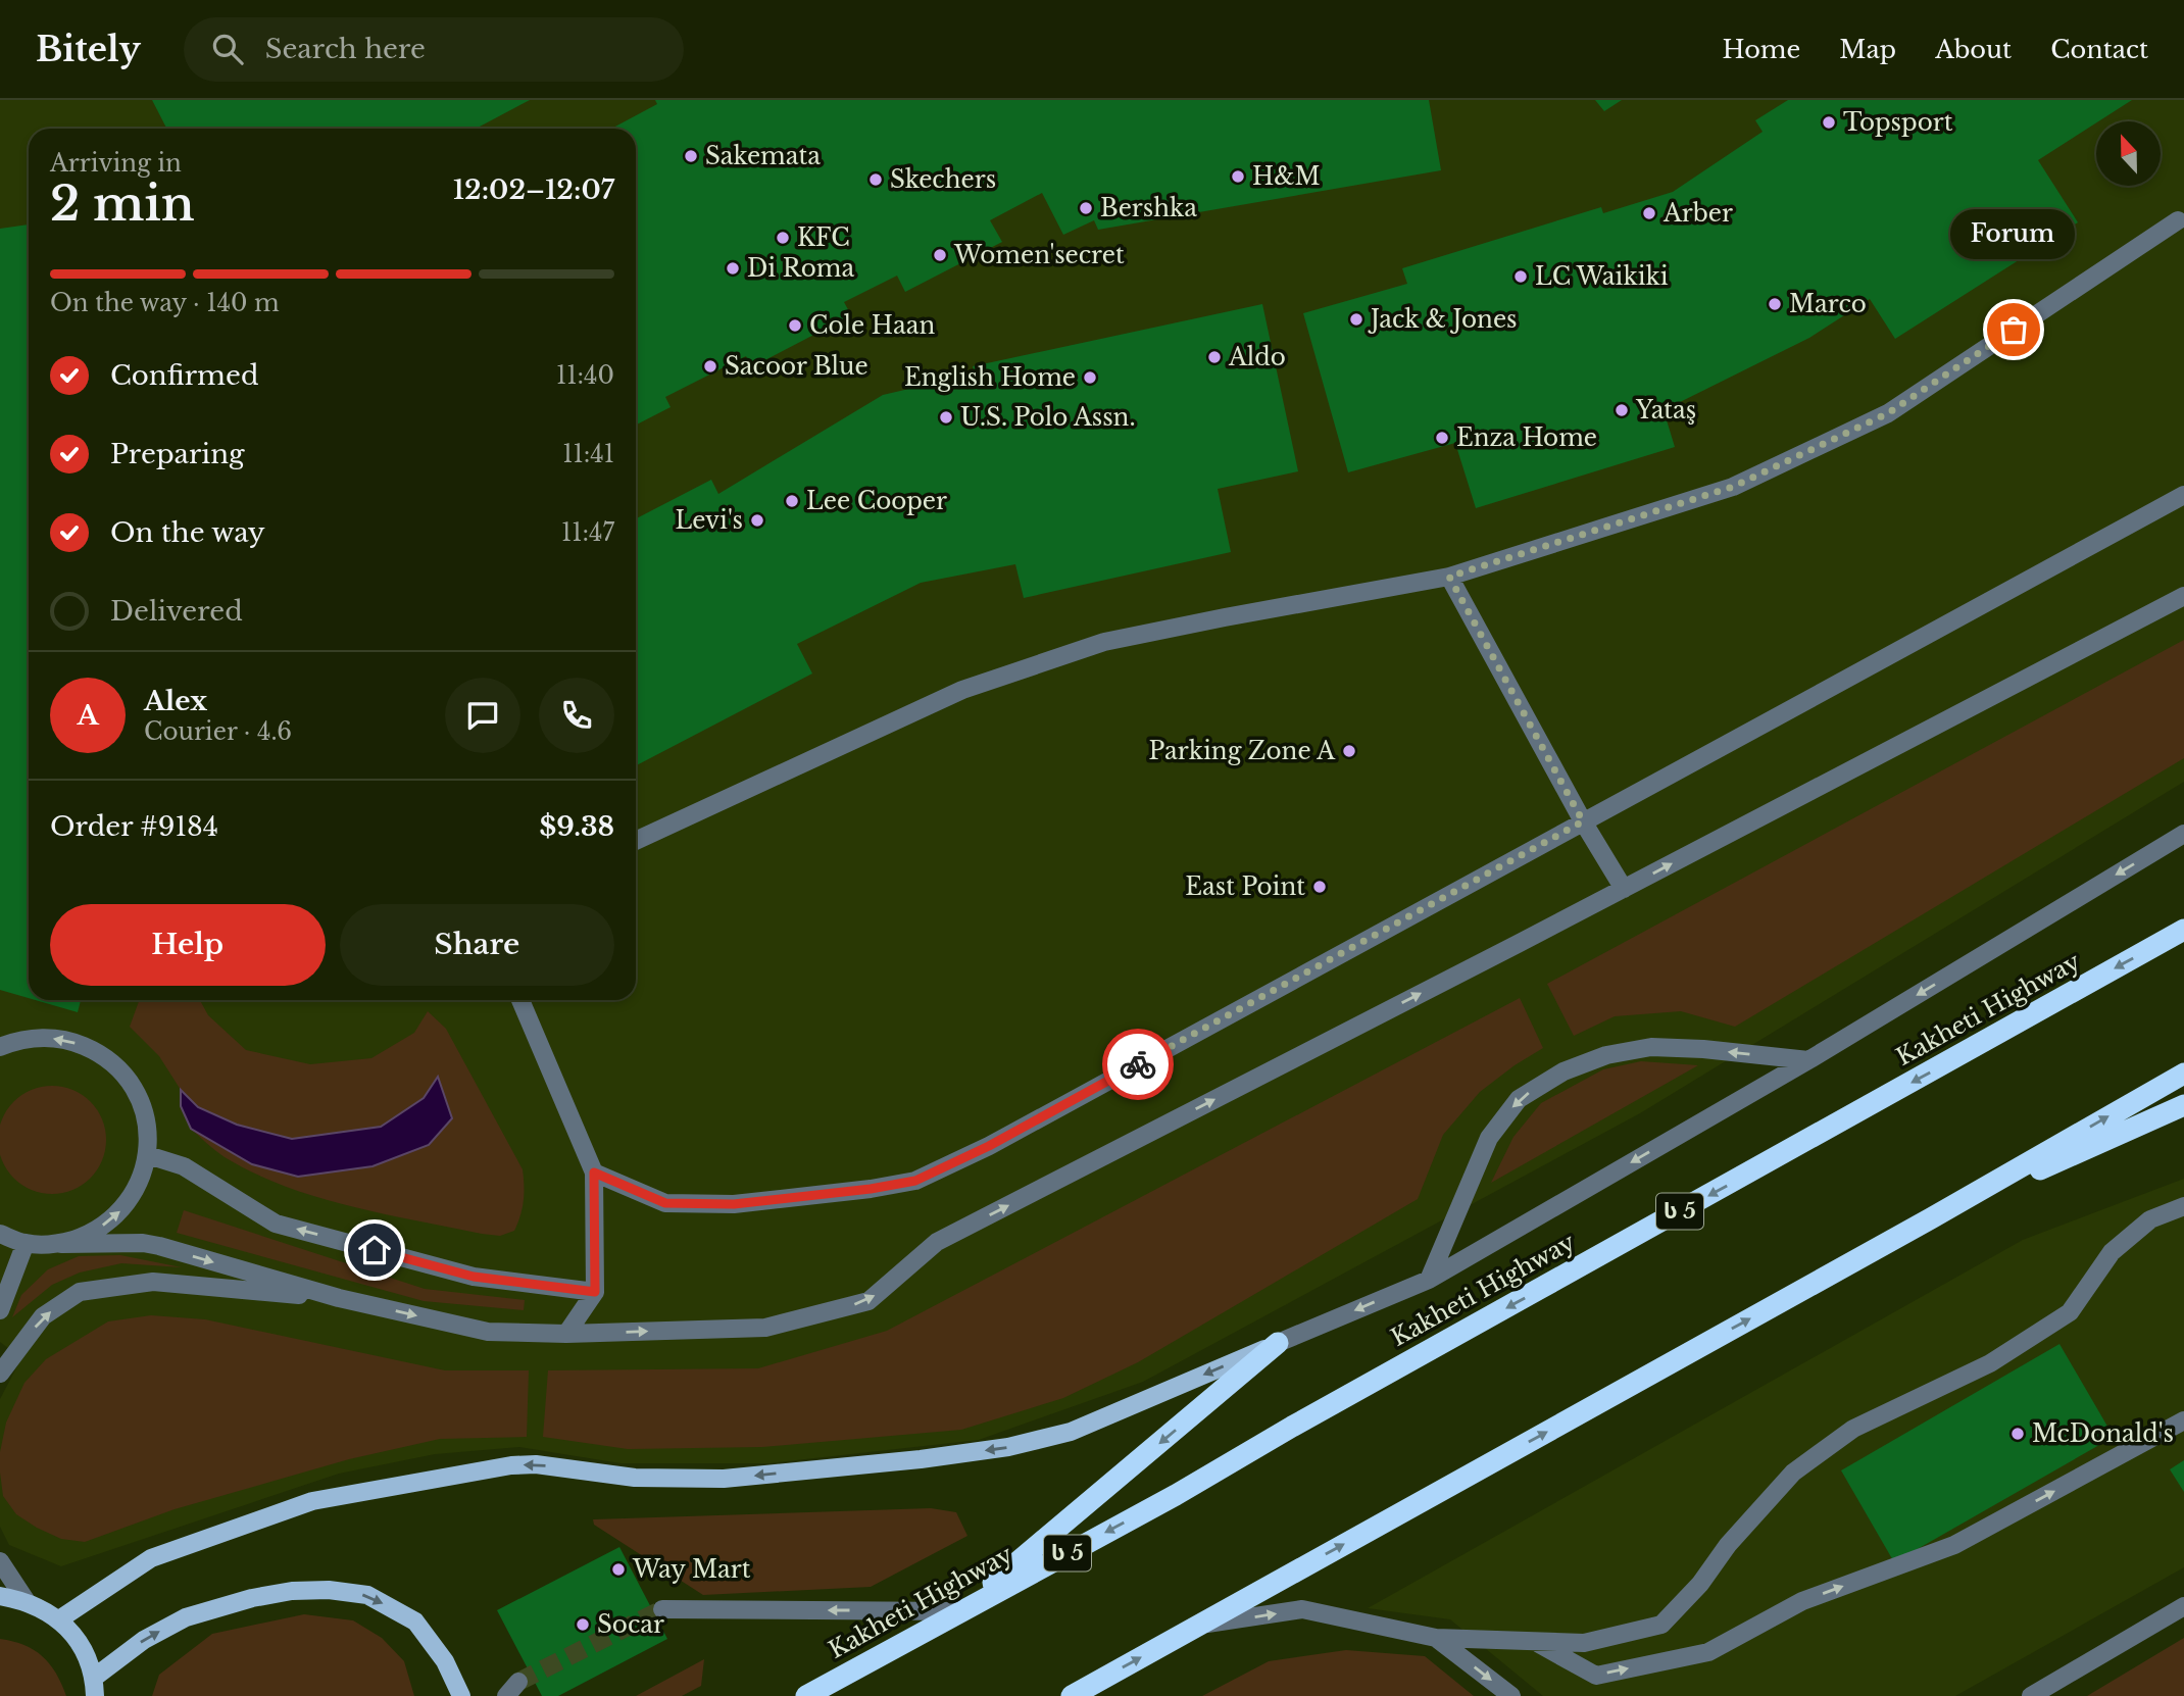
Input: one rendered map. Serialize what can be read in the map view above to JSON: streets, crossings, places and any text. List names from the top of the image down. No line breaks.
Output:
{"streets":{"highway":["Kakheti Highway","ს 5"]},"places":["Topsport","Sakemata","H&M","Skechers","Bershka","Arber","KFC","Women'secret","Di Roma","LC Waikiki","Marco","Jack & Jones","Cole Haan","Forum","Aldo","Sacoor Blue","English Home","Yataş","U.S. Polo Assn.","Enza Home","Lee Cooper","Levi's","Parking Zone A","East Point","McDonald's","Way Mart","Socar"],"north":"top","page":{"header":"Bitely","search":"Search here","nav":["Home","Map","About","Contact"],"heading":["2 min","Arriving in","12:02–12:07"],"panel":["Alex","Courier · 4.6","Order #9184","$9.38"],"bubble":"Forum","bar":"On the way · 140 m","list":[["Confirmed","11:40"],["Preparing","11:41"],["On the way","11:47"],"Delivered"],"round":"A","buttons":["Help","Share"]}}
